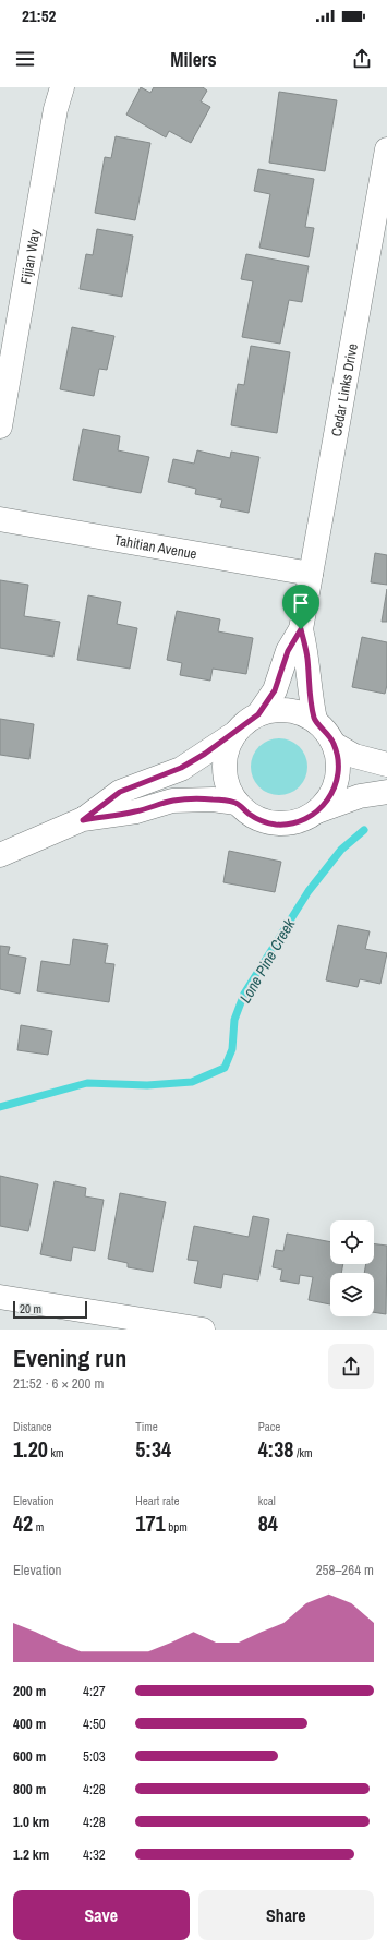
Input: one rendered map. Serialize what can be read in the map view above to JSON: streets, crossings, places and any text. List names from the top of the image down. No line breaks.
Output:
{"streets":{"street":["Fijian Way","Cedar Links Drive","Tahitian Avenue"]},"crossings":[["Cedar Links Drive","Tahitian Avenue"]],"water":["Lone Pine Creek"],"scale_bar":"20 m","page":{"status":"21:52","header":"Milers","scale":"20 m","heading":["Evening run","21:52 · 6 × 200 m"],"stats":[["Distance","1.20 km"],["Time","5:34"],["Pace","4:38 /km"],["Elevation","42 m"],["Heart rate","171 bpm"],["kcal","84"]],"chart":["Elevation","258–264 m"],"list":[{"name":"200 m","note":"4:27"},{"name":"400 m","note":"4:50"},{"name":"600 m","note":"5:03"},{"name":"800 m","note":"4:28"},{"name":"1.0 km","note":"4:28"},{"name":"1.2 km","note":"4:32"}],"buttons":["Save","Share"]}}
